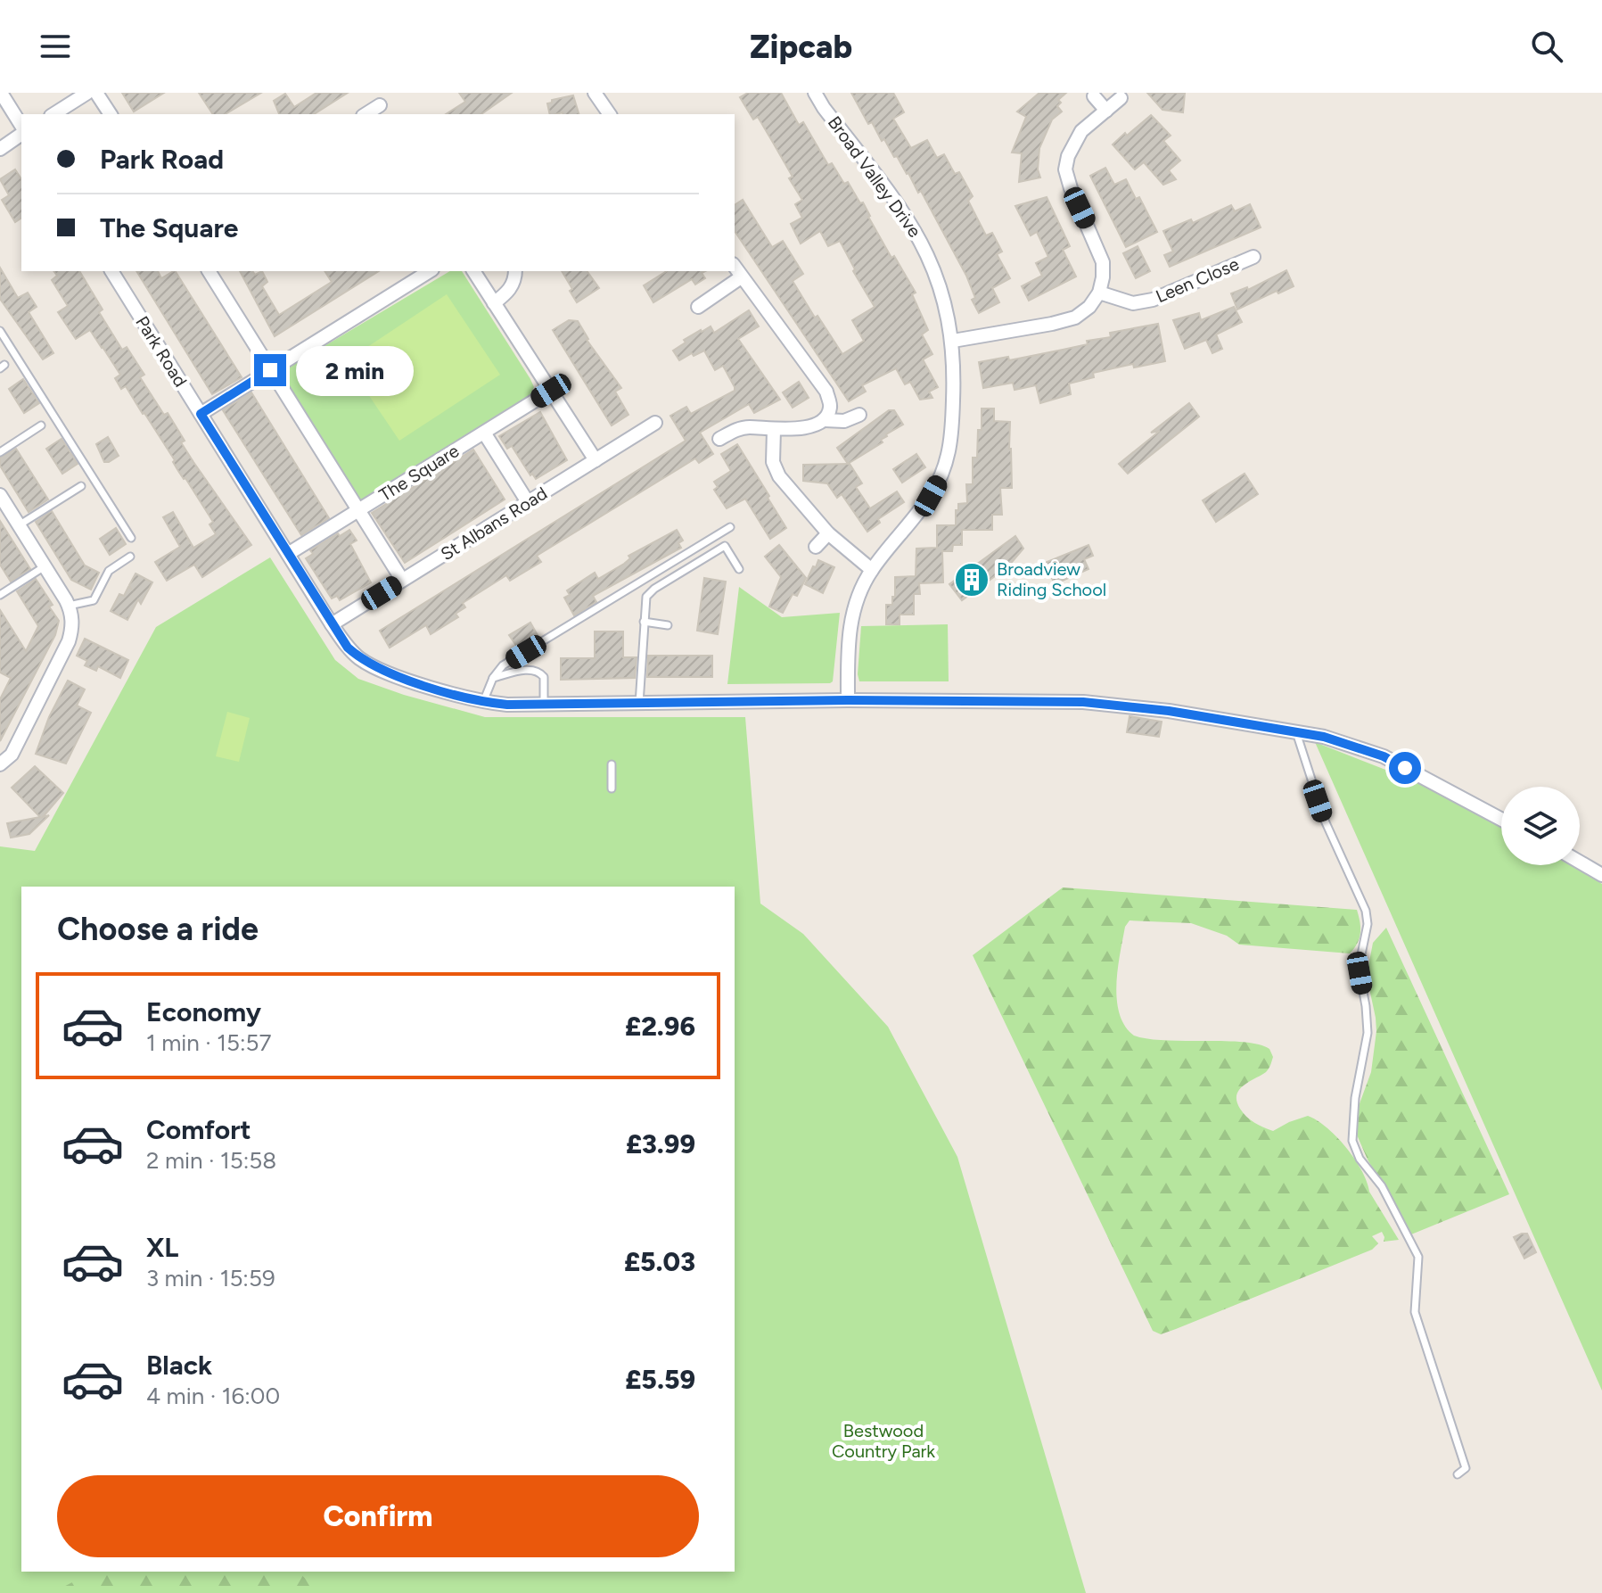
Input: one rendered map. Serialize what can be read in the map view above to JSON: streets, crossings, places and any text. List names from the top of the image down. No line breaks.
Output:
{"streets":{"street":["Broad Valley Drive","Leen Close","Park Road","The Square","St Albans Road"]},"crossings":[["Broad Valley Drive","Park Road"],["Park Road","The Square"],["Park Road","St Albans Road"]],"parks":["Bestwood Country Park"],"places":{"building":["Broadview Riding School"]},"page":{"header":"Zipcab","banner":["Park Road","The Square"],"bubble":"2 min","heading":"Choose a ride","list":[{"name":"Economy","note":"1 min · 15:57","value":"£2.96"},{"name":"Comfort","note":"2 min · 15:58","value":"£3.99"},{"name":"XL","note":"3 min · 15:59","value":"£5.03"},{"name":"Black","note":"4 min · 16:00","value":"£5.59"}],"buttons":"Confirm"}}
